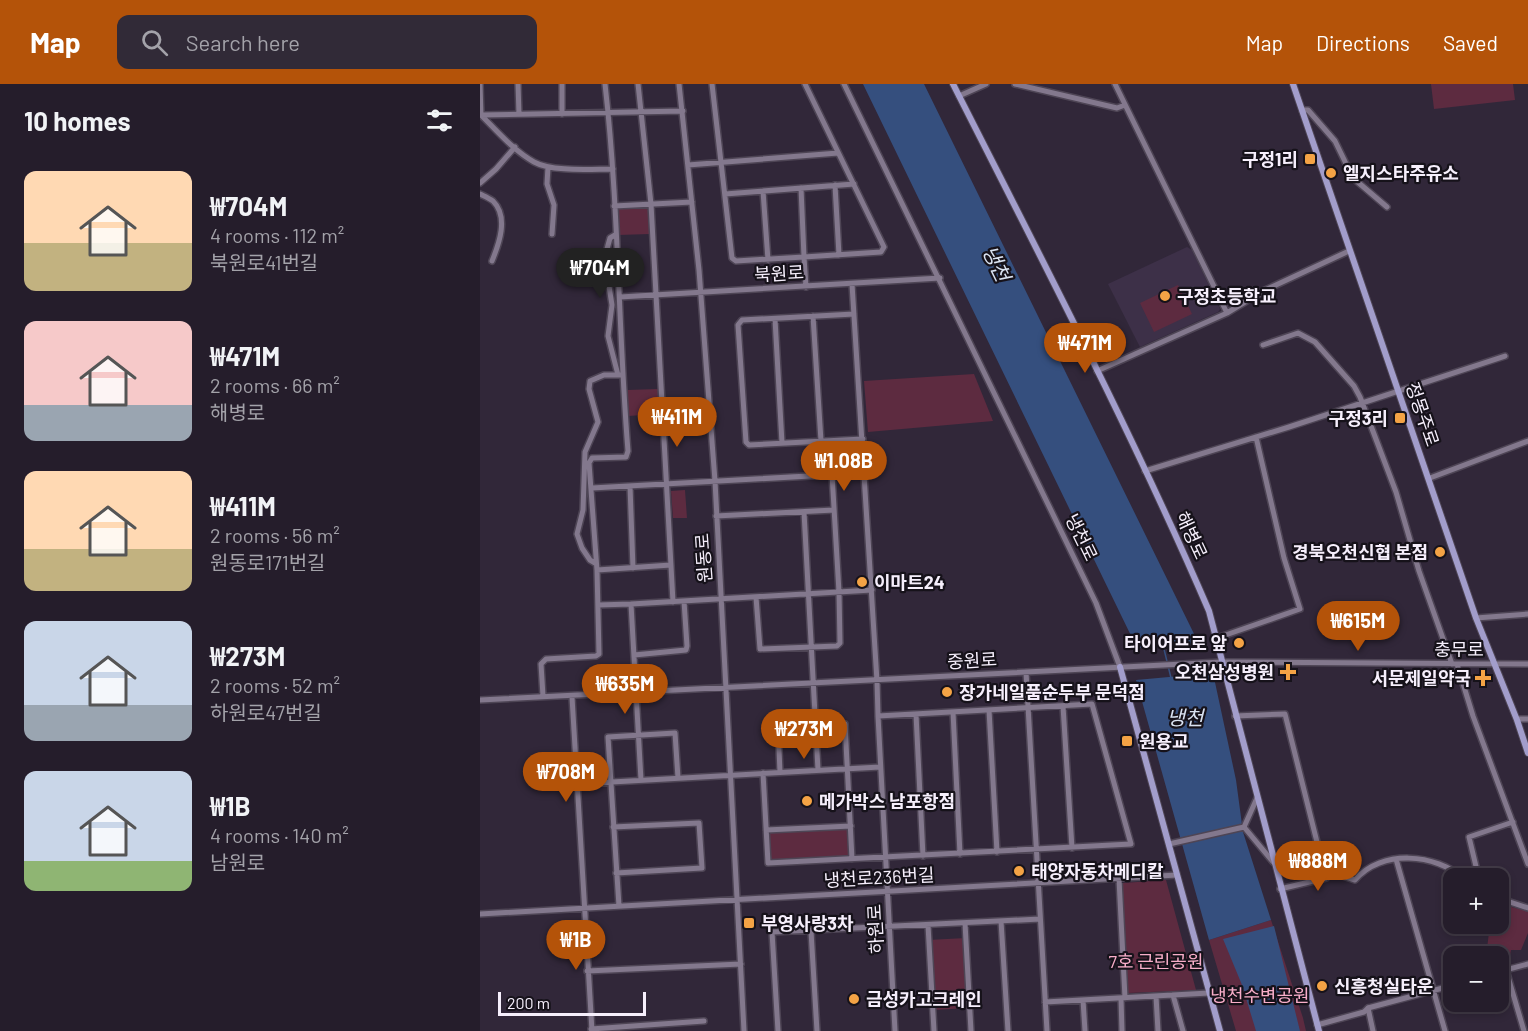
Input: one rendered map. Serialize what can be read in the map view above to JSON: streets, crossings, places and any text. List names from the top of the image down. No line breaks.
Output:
{"streets":{"main road":["정몽주로","해병로","냉천로"],"street":["북원로","원동로","충무로","중원로","냉천로236번길","하원로"]},"crossings":[["북원로","냉천로"],["북원로","원동로"],["북원로","하원로"],["정몽주로","충무로"],["해병로","충무로"],["냉천로","중원로"],["냉천로","냉천로236번길"],["원동로","중원로"],["원동로","냉천로236번길"],["충무로","중원로"],["중원로","하원로"],["냉천로236번길","하원로"]],"water":["냉천"],"parks":["7호 근린공원","냉천수변공원"],"places":{"transit":["구정1리","구정3리","원용교","부영사랑3차"],"other":["엘지스타주유소","구정초등학교","경북오천신협 본점","이마트24","타이어프로 앞","장가네일품순두부 문덕점","메가박스 남포항점","태양자동차메디칼","신흥청실타운","금성카고크레인"],"health":["오천삼성병원","서문제일약국"]},"scale_bar":"200 m","page":{"header":"Map","search":"Search here","nav":["Map","Directions","Saved"],"heading":"10 homes","list":[{"name":"₩704M","note":"4 rooms · 112 m² · 북원로41번길"},{"name":"₩471M","note":"2 rooms · 66 m² · 해병로"},{"name":"₩411M","note":"2 rooms · 56 m² · 원동로171번길"},{"name":"₩273M","note":"2 rooms · 52 m² · 하원로47번길"},{"name":"₩1B","note":"4 rooms · 140 m² · 남원로"}],"price":["₩704M","₩471M","₩411M","₩1.08B","₩615M","₩635M","₩273M","₩708M","₩888M","₩1B"],"map_buttons":["+","−"],"scale":"200 m"}}
